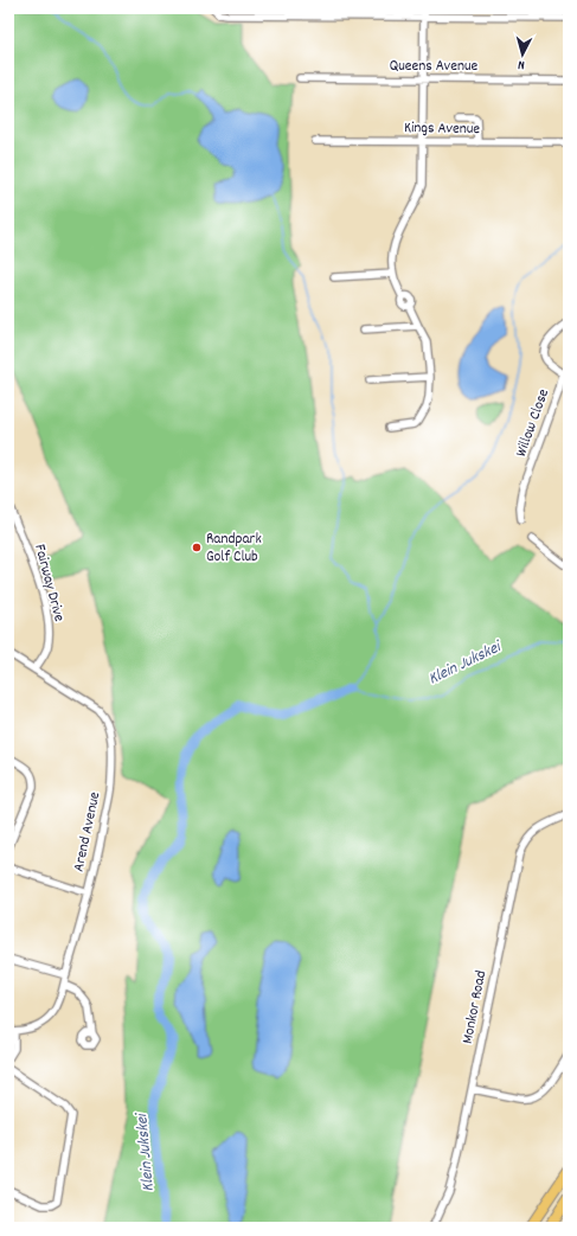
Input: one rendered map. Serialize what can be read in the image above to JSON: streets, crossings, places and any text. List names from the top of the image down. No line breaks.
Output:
{"streets":{"street":["Queens Avenue","Kings Avenue","Willow Close","Fairway Drive","Arend Avenue","Monkor Road"]},"crossings":[["Fairway Drive","Arend Avenue"]],"water":["Klein Jukskei"],"places":["Randpark Golf Club"],"north":"bottom"}
